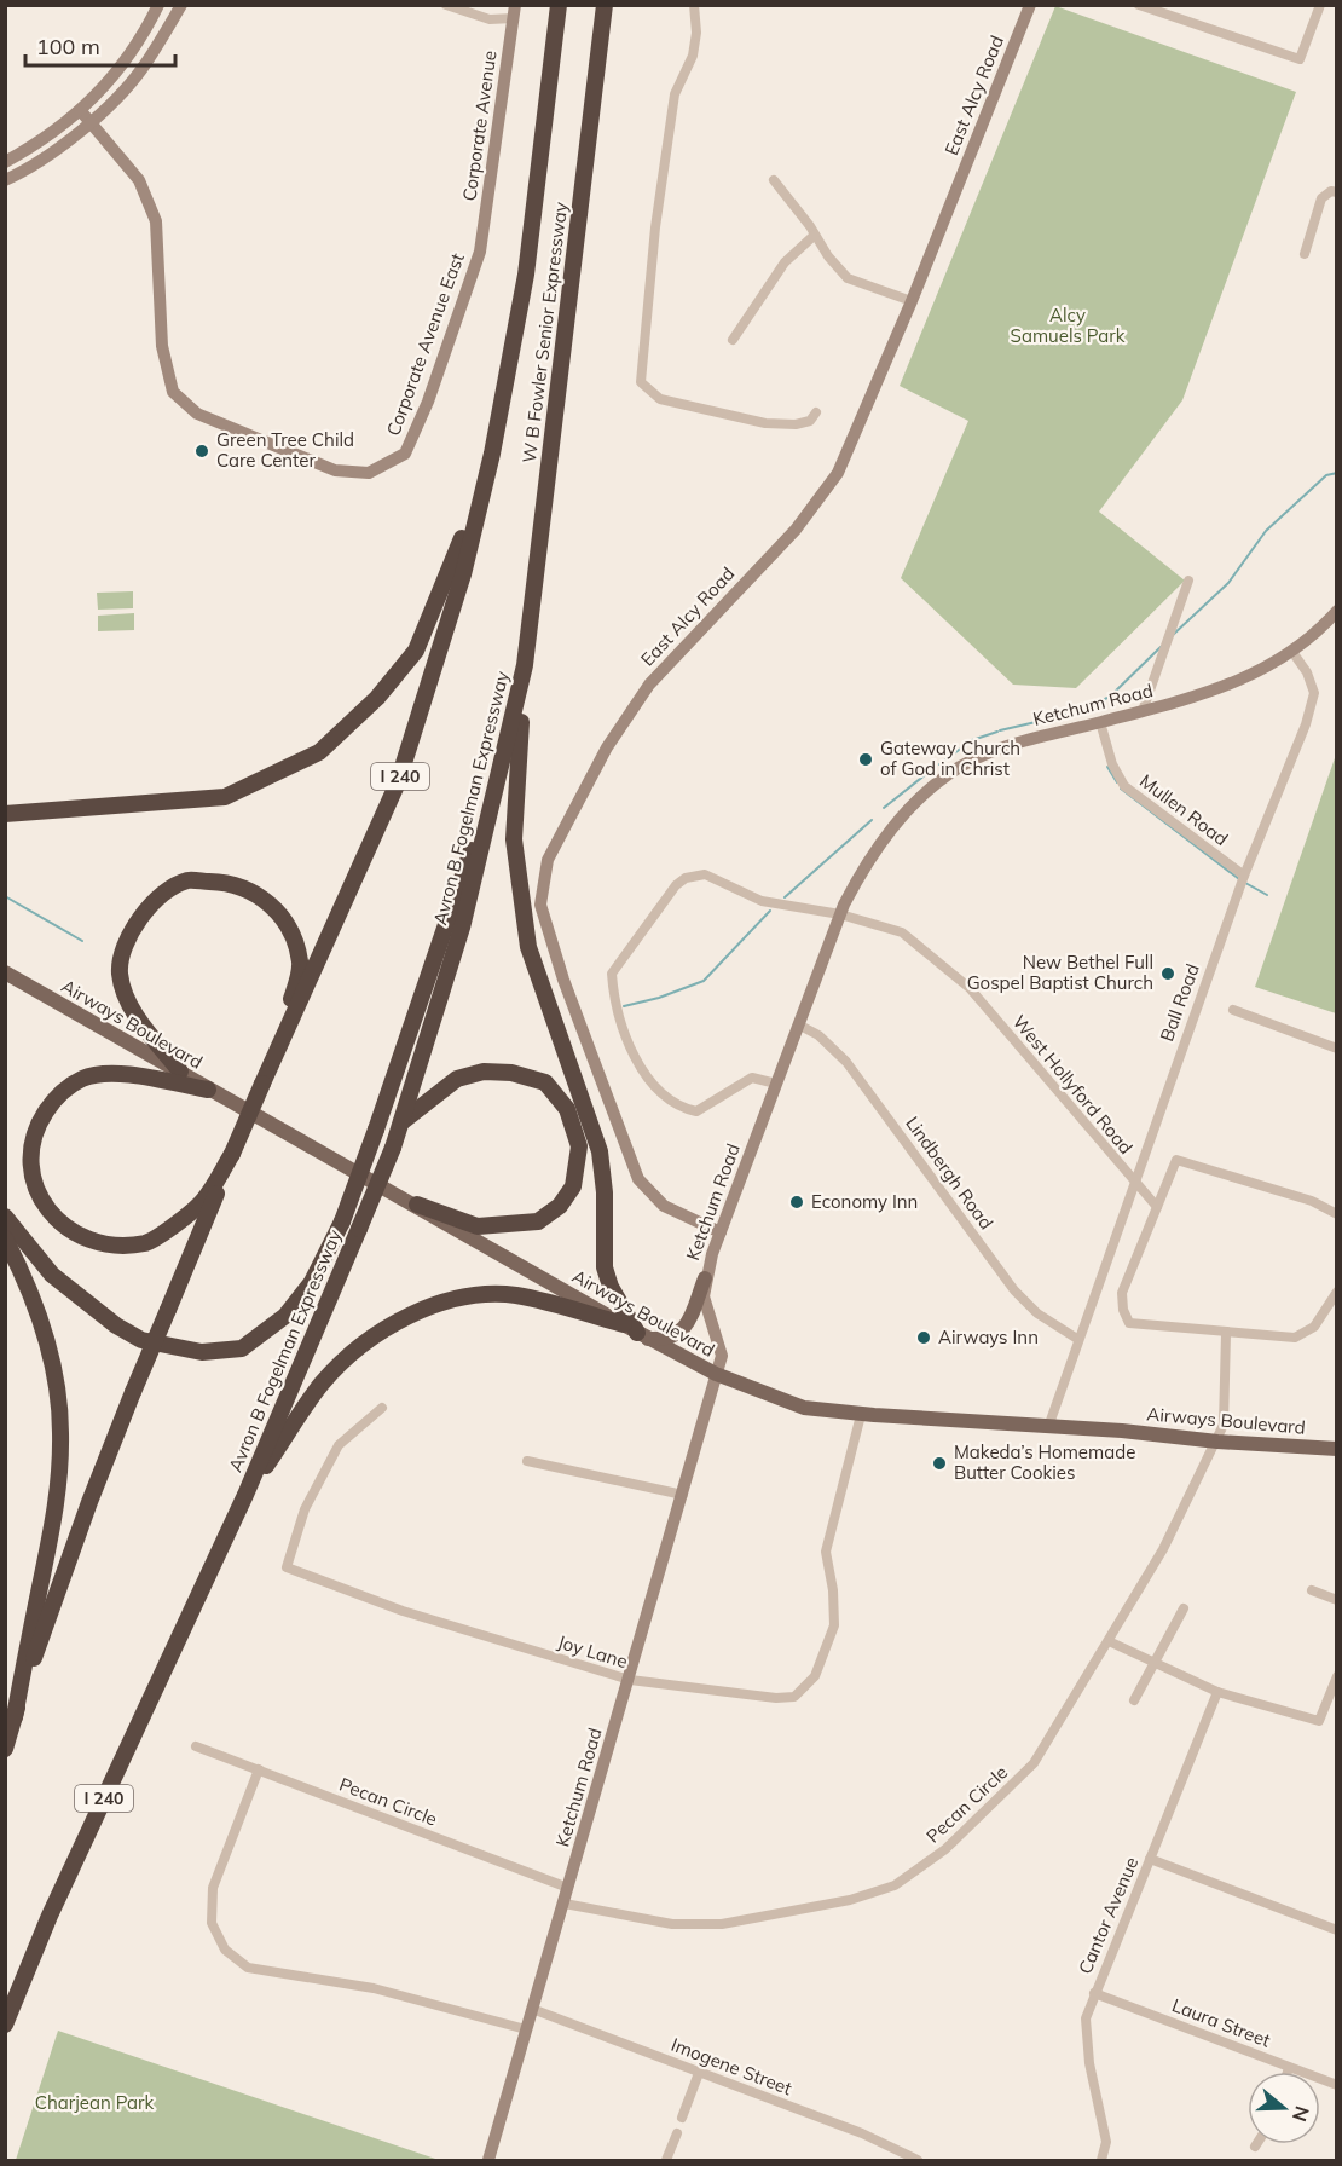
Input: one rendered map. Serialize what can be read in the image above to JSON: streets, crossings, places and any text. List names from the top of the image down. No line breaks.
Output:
{"streets":{"highway":["W B Fowler Senior Expressway","I 240","Avron B Fogelman Expressway"],"main road":["Airways Boulevard"],"street":["East Alcy Road","Corporate Avenue","Corporate Avenue East","Ketchum Road","Mullen Road","Ball Road","West Hollyford Road","Lindbergh Road","Joy Lane","Pecan Circle","Cantor Avenue","Laura Street","Imogene Street"]},"crossings":[["East Alcy Road","Ketchum Road"],["Corporate Avenue","Corporate Avenue East"],["W B Fowler Senior Expressway","I 240"],["W B Fowler Senior Expressway","Avron B Fogelman Expressway"],["Ketchum Road","Mullen Road"],["Ketchum Road","Ball Road"],["Ketchum Road","Airways Boulevard"],["Ketchum Road","West Hollyford Road"],["Ketchum Road","Lindbergh Road"],["Ketchum Road","Joy Lane"],["Ketchum Road","Pecan Circle"],["Ketchum Road","Imogene Street"],["Mullen Road","Ball Road"],["Ball Road","Airways Boulevard"],["Ball Road","West Hollyford Road"],["Ball Road","Lindbergh Road"],["Airways Boulevard","Joy Lane"],["Airways Boulevard","Pecan Circle"],["Cantor Avenue","Laura Street"]],"parks":["Alcy Samuels Park","Charjean Park"],"places":["Green Tree Child Care Center","Gateway Church of God in Christ","New Bethel Full Gospel Baptist Church","Economy Inn","Airways Inn","Makeda’s Homemade Butter Cookies"],"scale_bar":"100 m","north":"right"}
